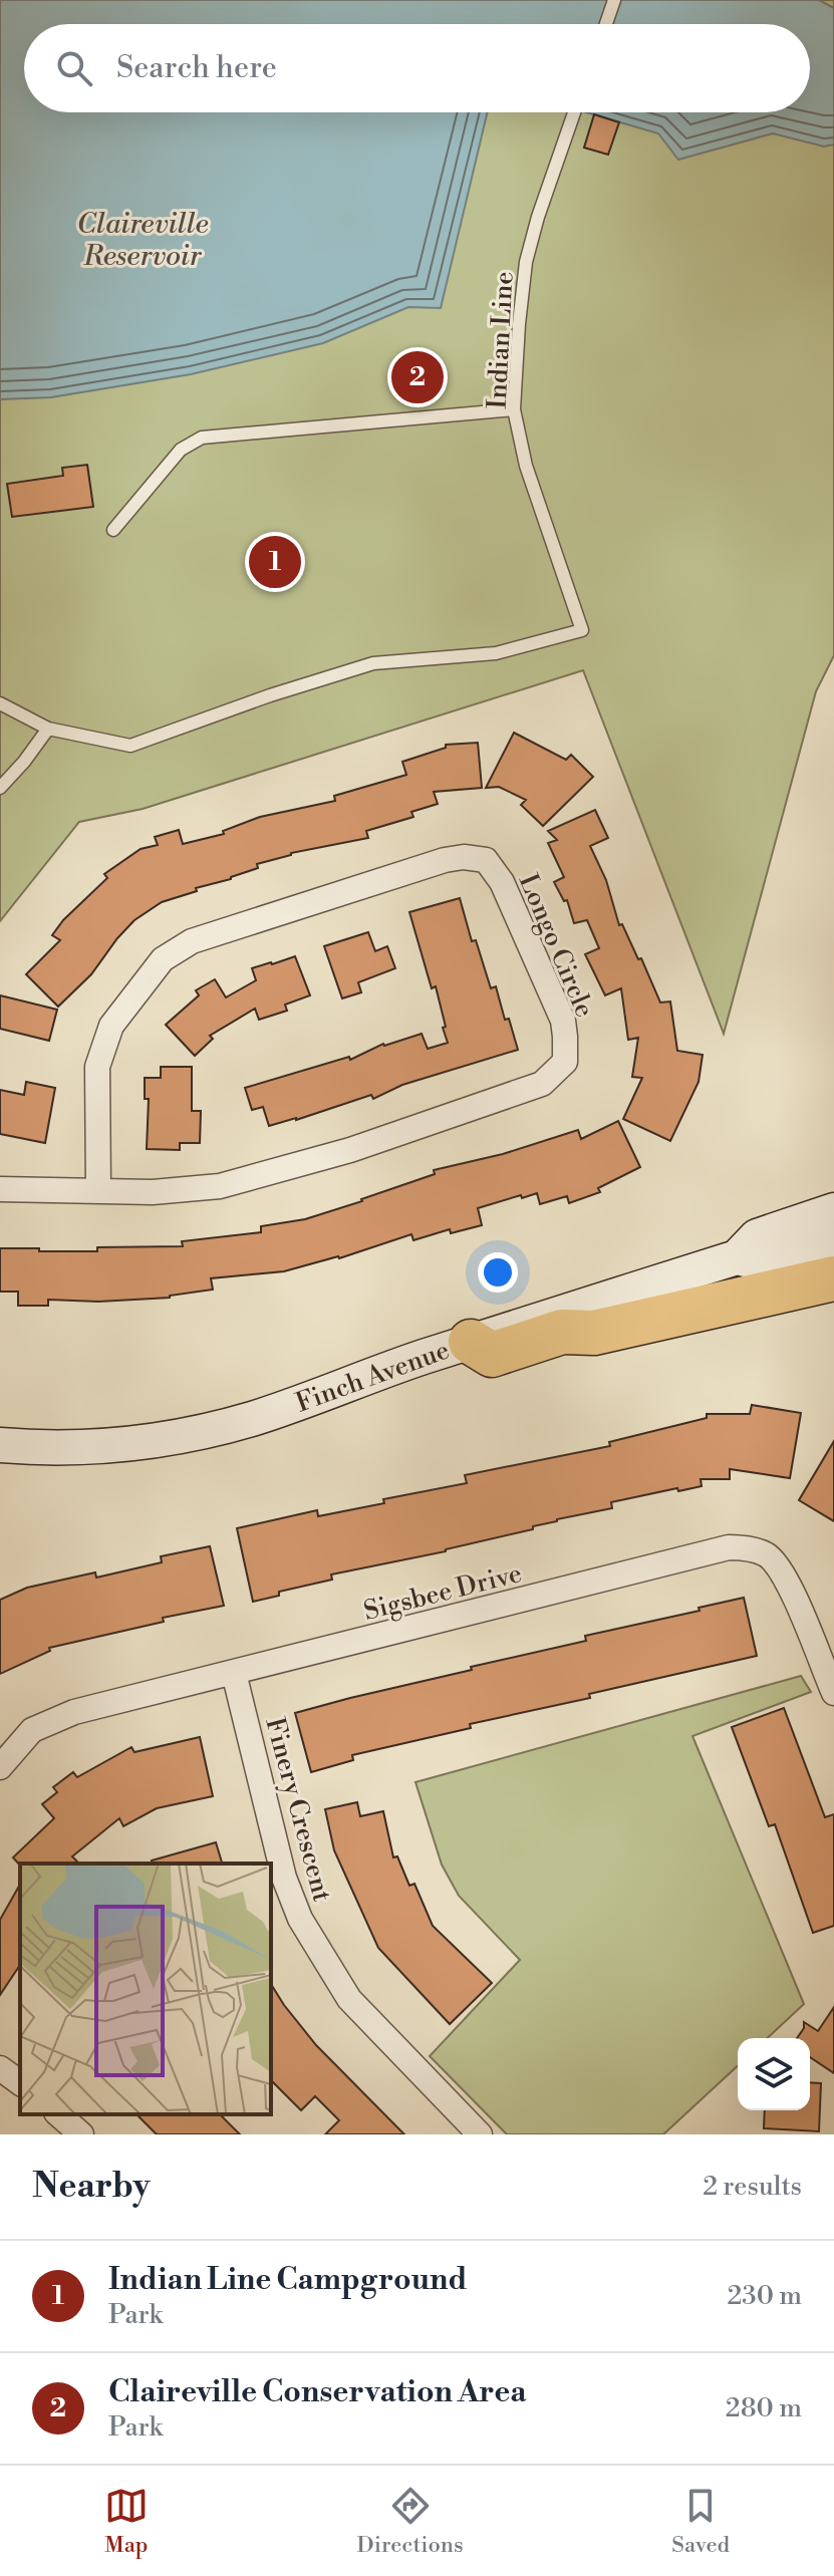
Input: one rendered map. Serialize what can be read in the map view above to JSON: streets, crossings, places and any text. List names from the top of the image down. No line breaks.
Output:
{"streets":{"main road":["Finch Avenue"],"street":["Longo Circle","Sigsbee Drive","Finery Crescent"],"lane":["Indian Line"]},"crossings":[["Sigsbee Drive","Finery Crescent"]],"water":["Claireville Reservoir"],"page":{"search":"Search here","pins":["2","1"],"heading":["Nearby","2 results"],"list":[{"mark":"1","name":"Indian Line Campground","note":"Park","value":"230 m"},{"mark":"2","name":"Claireville Conservation Area","note":"Park","value":"280 m"}],"nav":["Map","Directions","Saved"]}}
